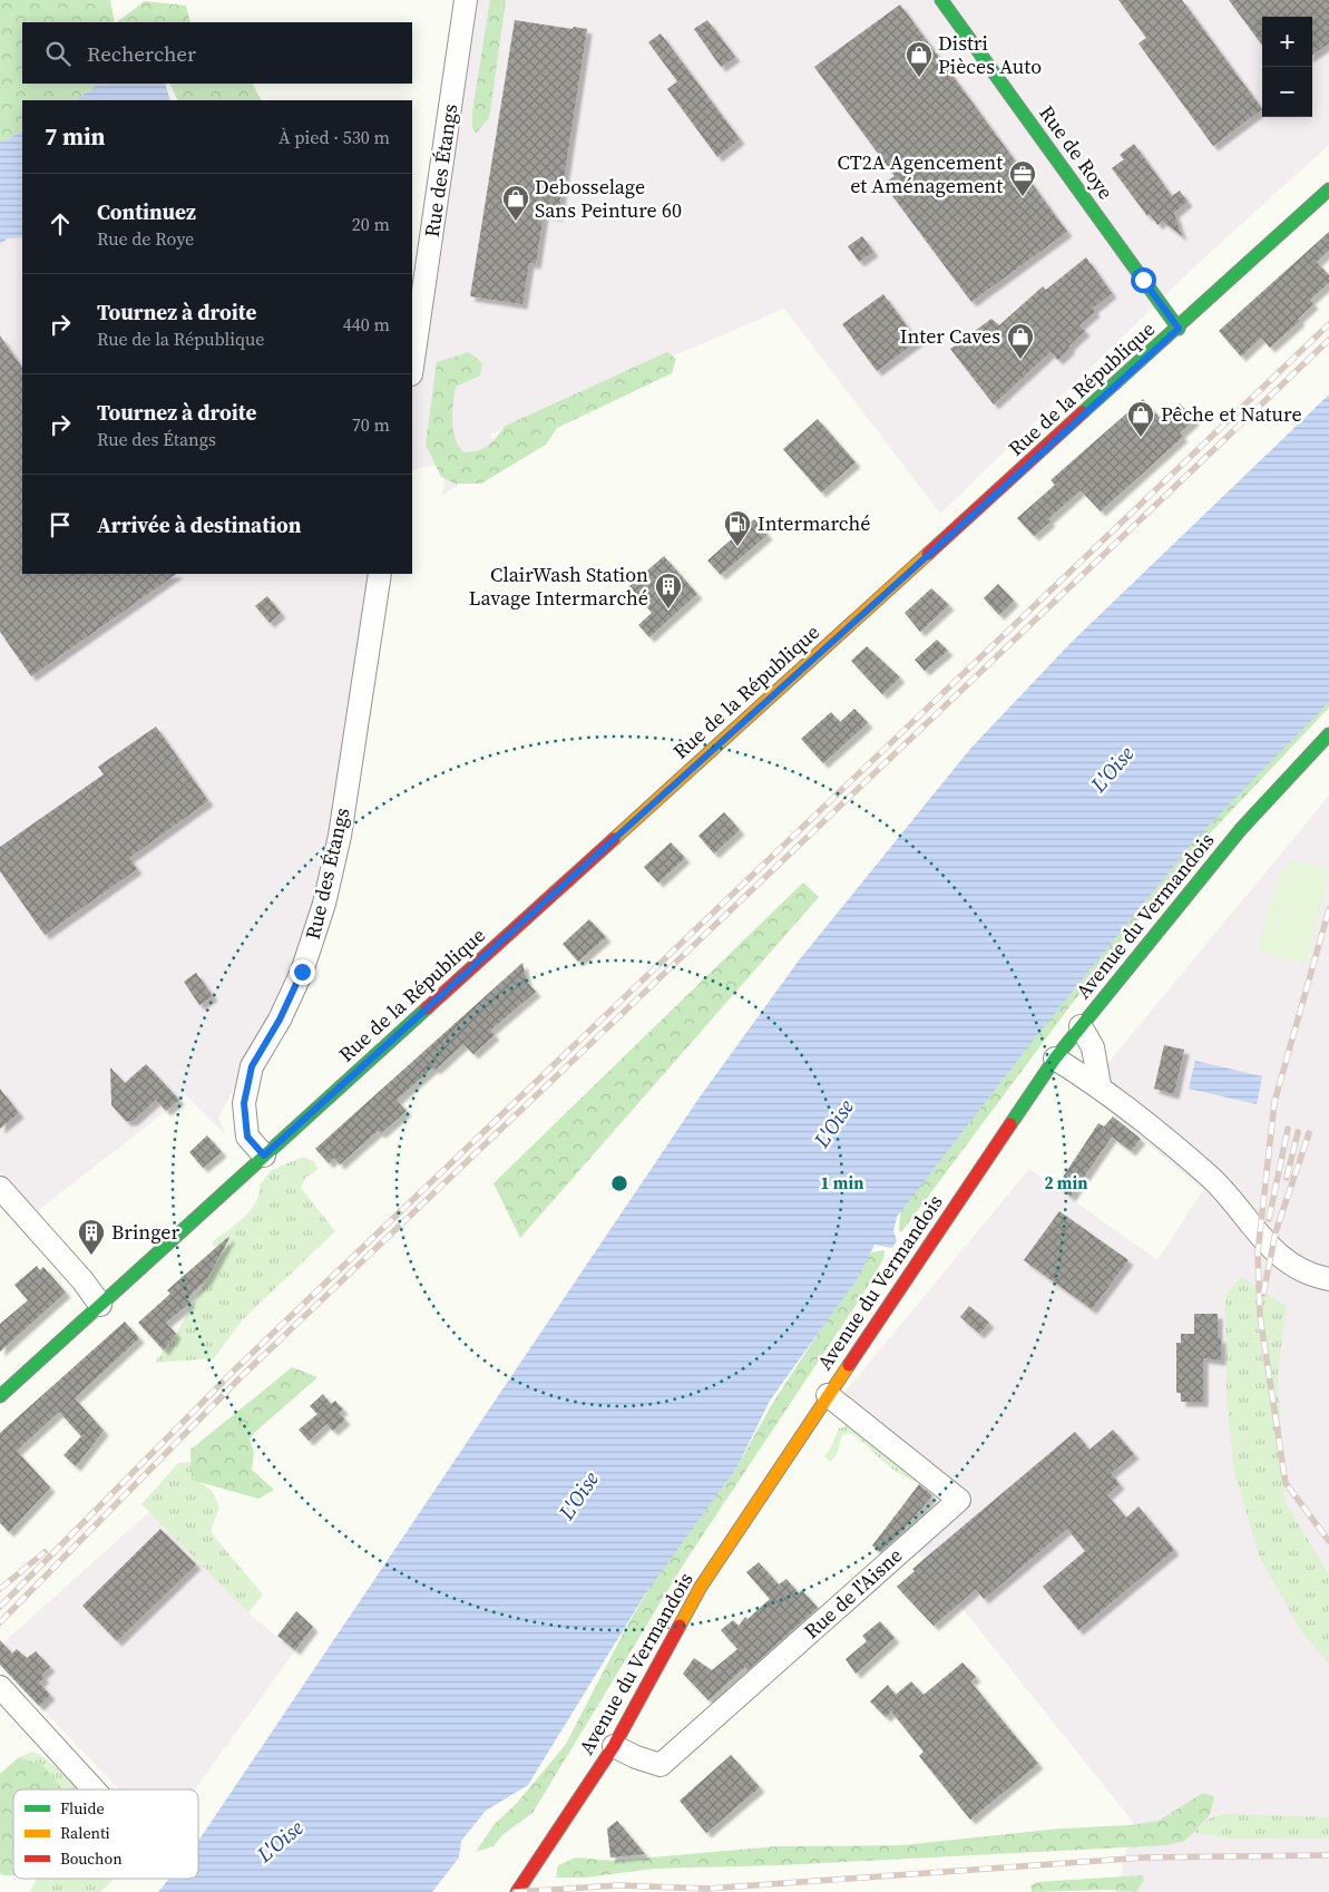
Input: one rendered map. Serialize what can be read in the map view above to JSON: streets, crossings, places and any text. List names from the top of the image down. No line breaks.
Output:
{"streets":{"main road":["Rue de Roye","Rue de la République","Avenue du Vermandois"],"street":["Rue des Étangs","Rue de l'Aisne"]},"crossings":[["Rue de Roye","Rue de la République"],["Rue des Étangs","Rue de la République"],["Avenue du Vermandois","Rue de l'Aisne"]],"water":["L'Oise"],"places":{"shop":["Distri Pièces Auto","Debosselage Sans Peinture 60","Inter Caves","Pêche et Nature"],"office":["CT2A Agencement et Aménagement"],"fuel station":["Intermarché"],"building":["ClairWash Station Lavage Intermarché","Bringer"]},"legend":["Fluide","Ralenti","Bouchon"],"page":{"map_buttons":["+","−"],"search":"Rechercher","heading":["7 min","À pied · 530 m"],"list":[["Continuez","Rue de Roye","20 m"],["Tournez à droite","Rue de la République","440 m"],["Tournez à droite","Rue des Étangs","70 m"],"Arrivée à destination"]},"rings":["1 min","2 min"]}
